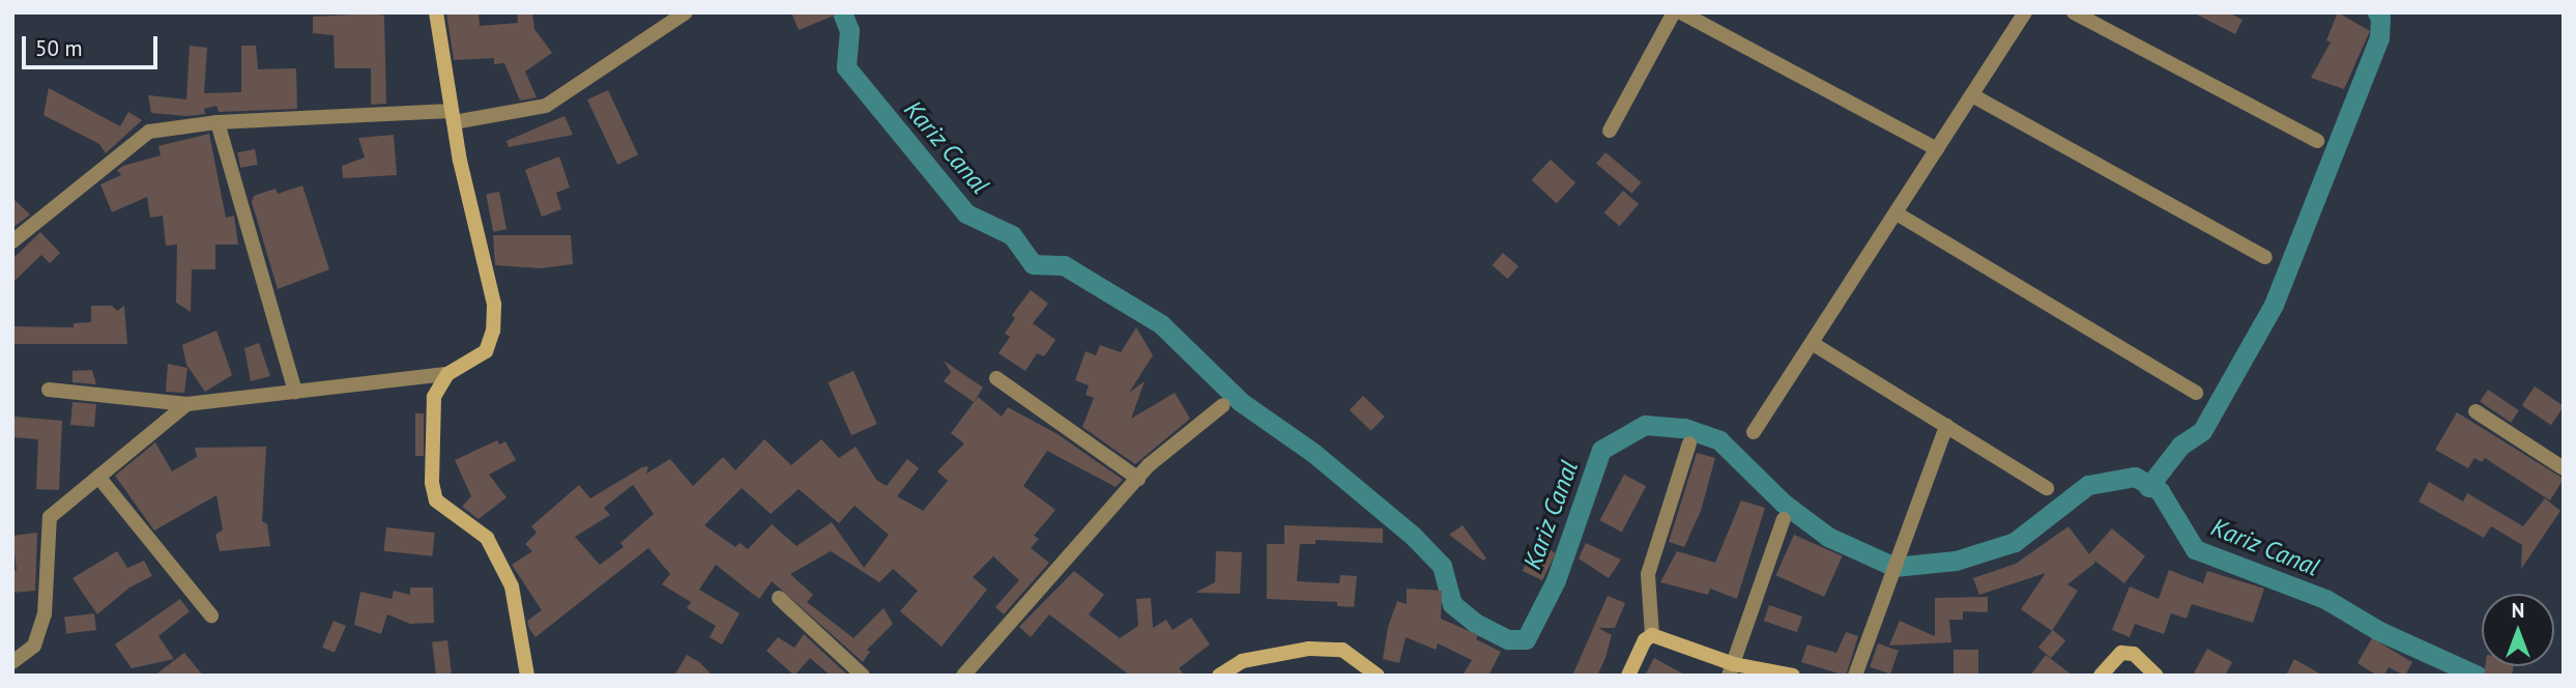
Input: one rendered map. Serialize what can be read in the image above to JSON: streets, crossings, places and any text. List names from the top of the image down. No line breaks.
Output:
{"water":["Kariz Canal"],"scale_bar":"50 m","north":"top"}
